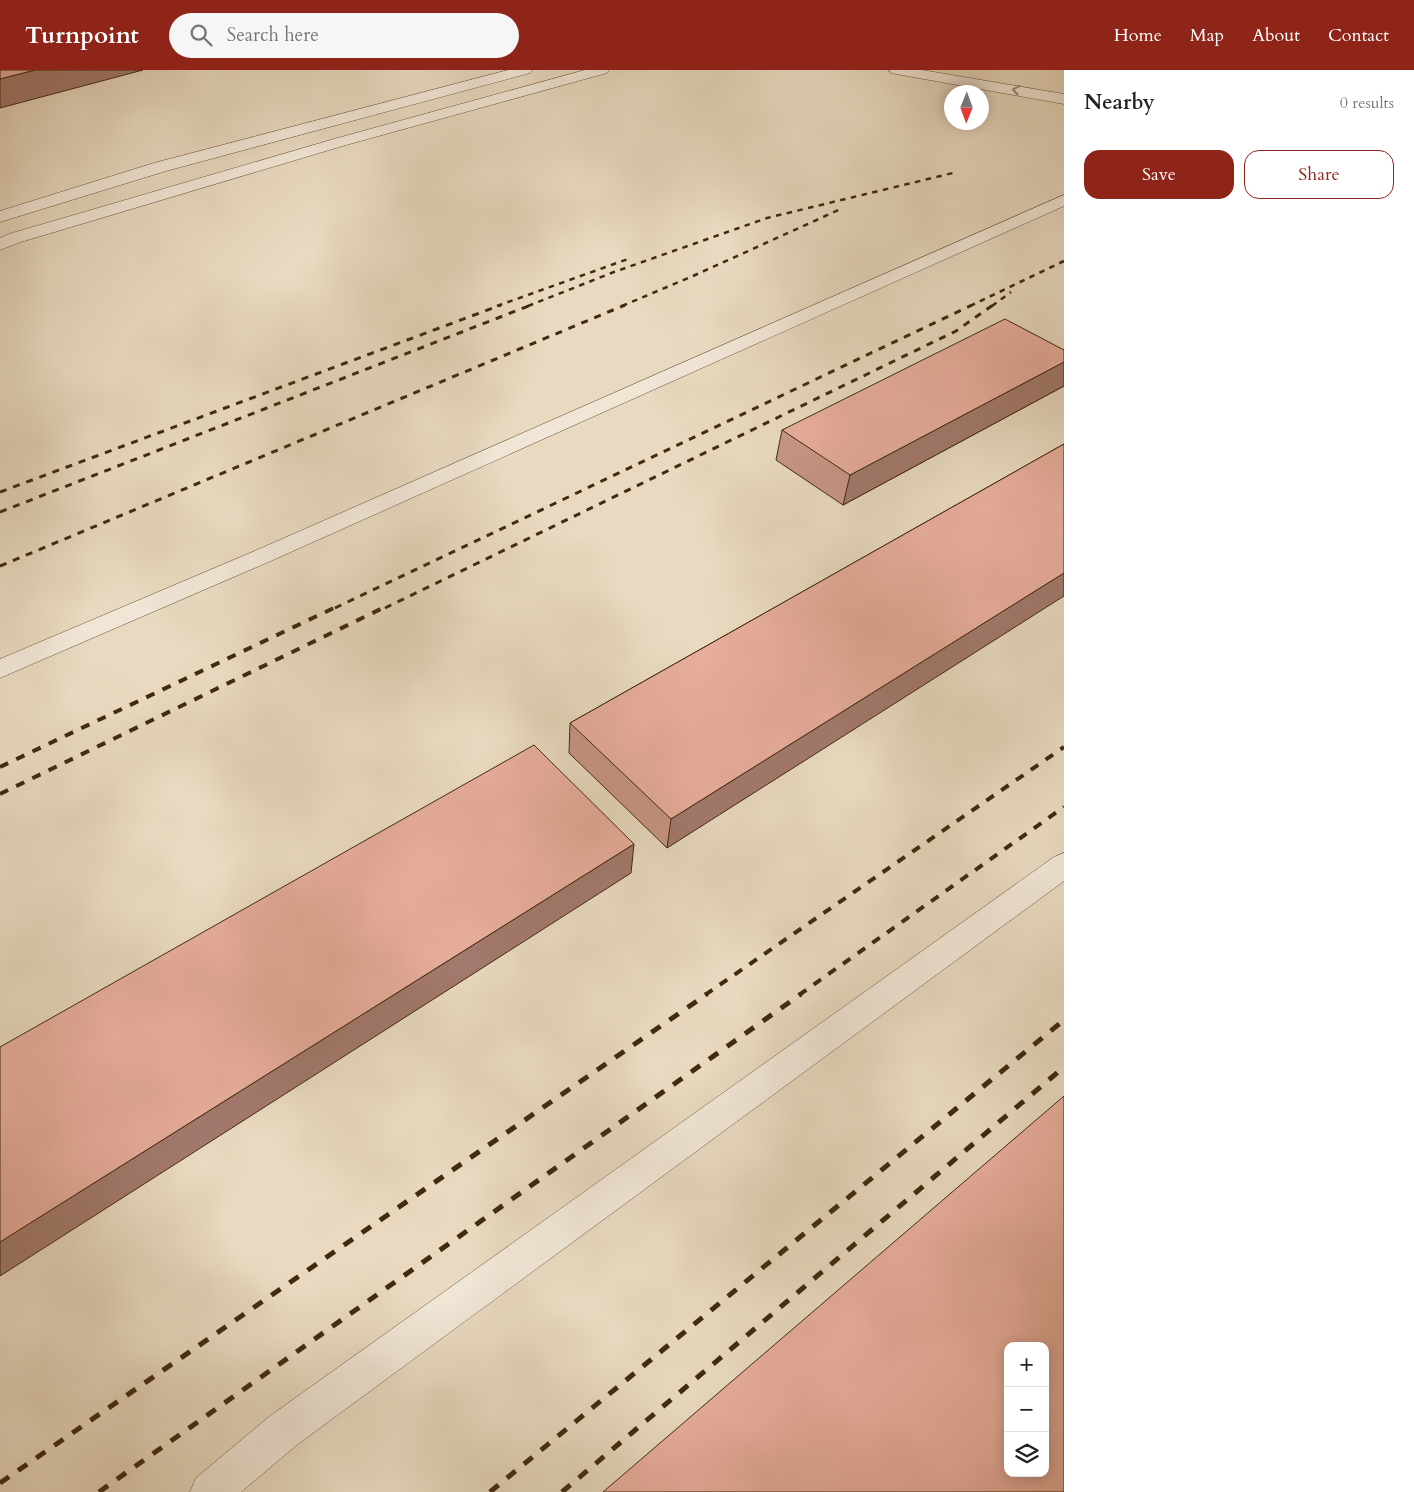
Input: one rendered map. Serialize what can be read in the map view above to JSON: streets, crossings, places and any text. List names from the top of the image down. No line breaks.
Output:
{"north":"bottom","page":{"header":"Turnpoint","search":"Search here","nav":["Home","Map","About","Contact"],"heading":["Nearby","0 results"],"buttons":["Save","Share"],"map_buttons":["+","−"]}}
